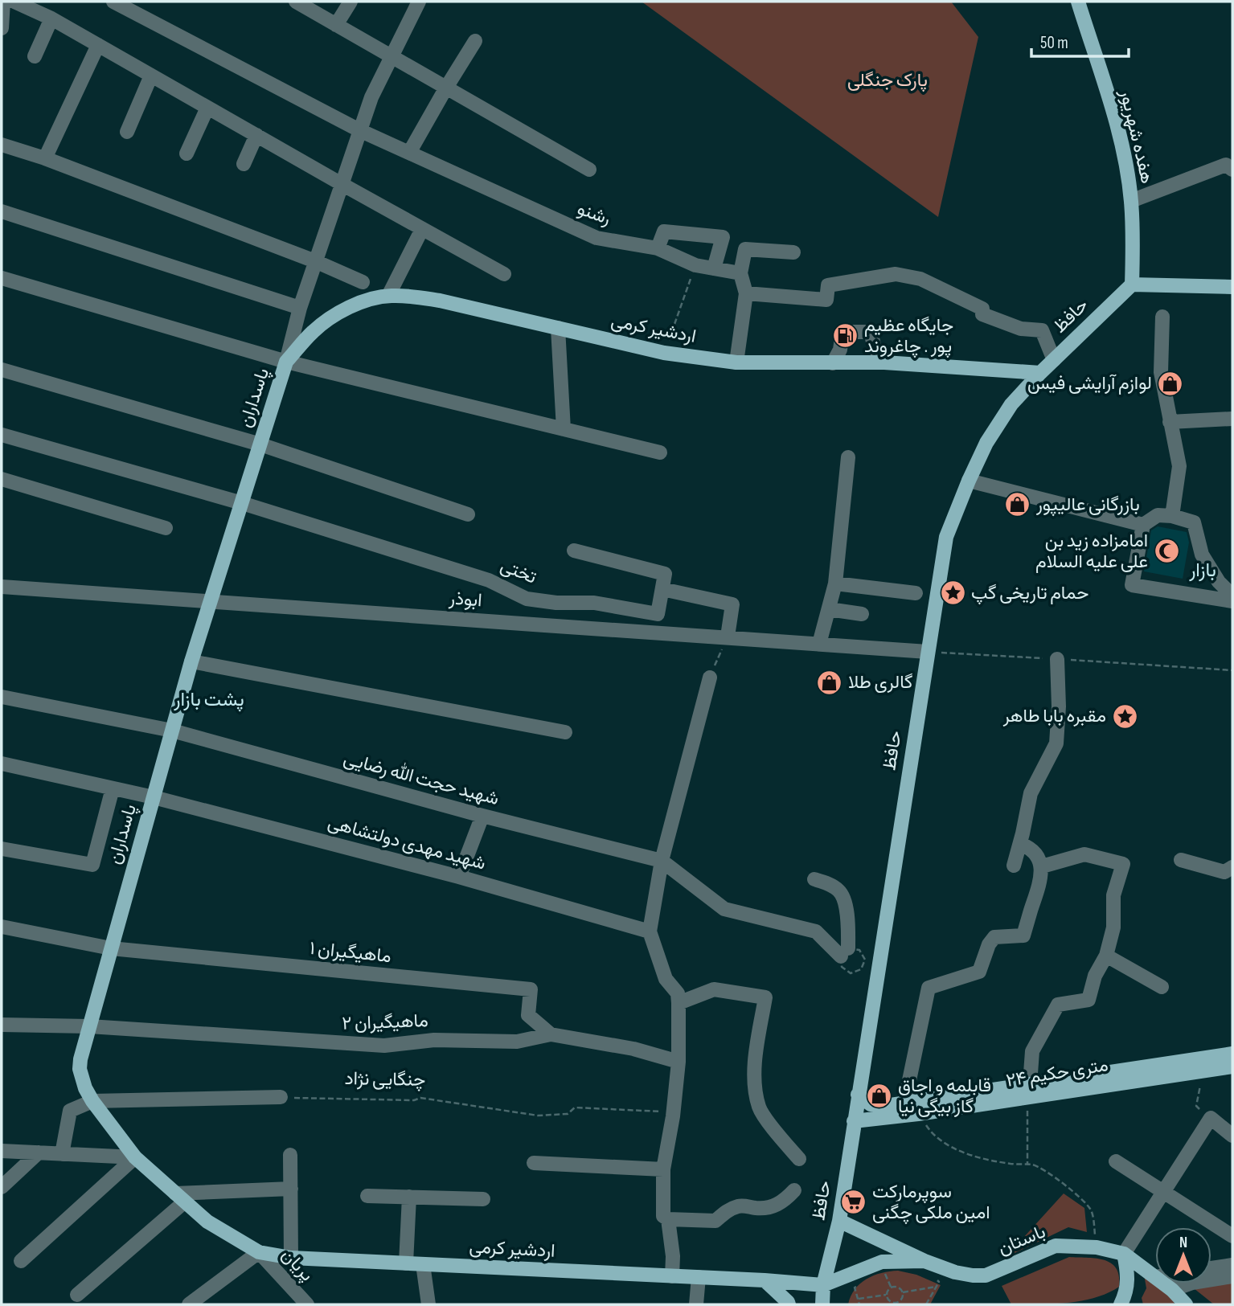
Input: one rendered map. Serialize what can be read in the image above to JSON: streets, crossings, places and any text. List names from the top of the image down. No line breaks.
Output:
{"streets":{"main road":["هفده شهریور","حافظ","اردشیر کرمی","پاسداران","۲۴ متری حکیم","باستان"],"street":["رشنو","تختی","ابوذر","شهید حجت الله رضایی","شهید مهدی دولتشاهی","ماهیگیران ۱","ماهیگیران ۲","پریان"],"path":["چنگایی نژاد"]},"crossings":[["هفده شهریور","حافظ"],["حافظ","اردشیر کرمی"],["حافظ","ابوذر"],["حافظ","۲۴ متری حکیم"],["حافظ","باستان"],["اردشیر کرمی","پاسداران"],["اردشیر کرمی","باستان"],["اردشیر کرمی","پریان"],["پاسداران","تختی"],["پاسداران","ابوذر"],["پاسداران","شهید حجت الله رضایی"],["پاسداران","شهید مهدی دولتشاهی"],["پاسداران","ماهیگیران ۱"],["پاسداران","ماهیگیران ۲"],["پاسداران","پریان"],["ماهیگیران ۱","ماهیگیران ۲"]],"districts":["بازار","پشت بازار"],"parks":["پارک جنگلی"],"places":{"fuel station":["جایگاه عظیم پور . چاغروند"],"shop":["لوازم آرایشی فیس","بازرگانی عالیپور","گالری طلا","قابلمه و اجاق گاز بیگی نیا"],"mosque":["امامزاده زید بن علی علیه السلام"],"place":["حمام تاریخی گپ","مقبره بابا طاهر"],"supermarket":["سوپرمارکت امین ملکی چگنی"]},"scale_bar":"50 m","north":"top"}
